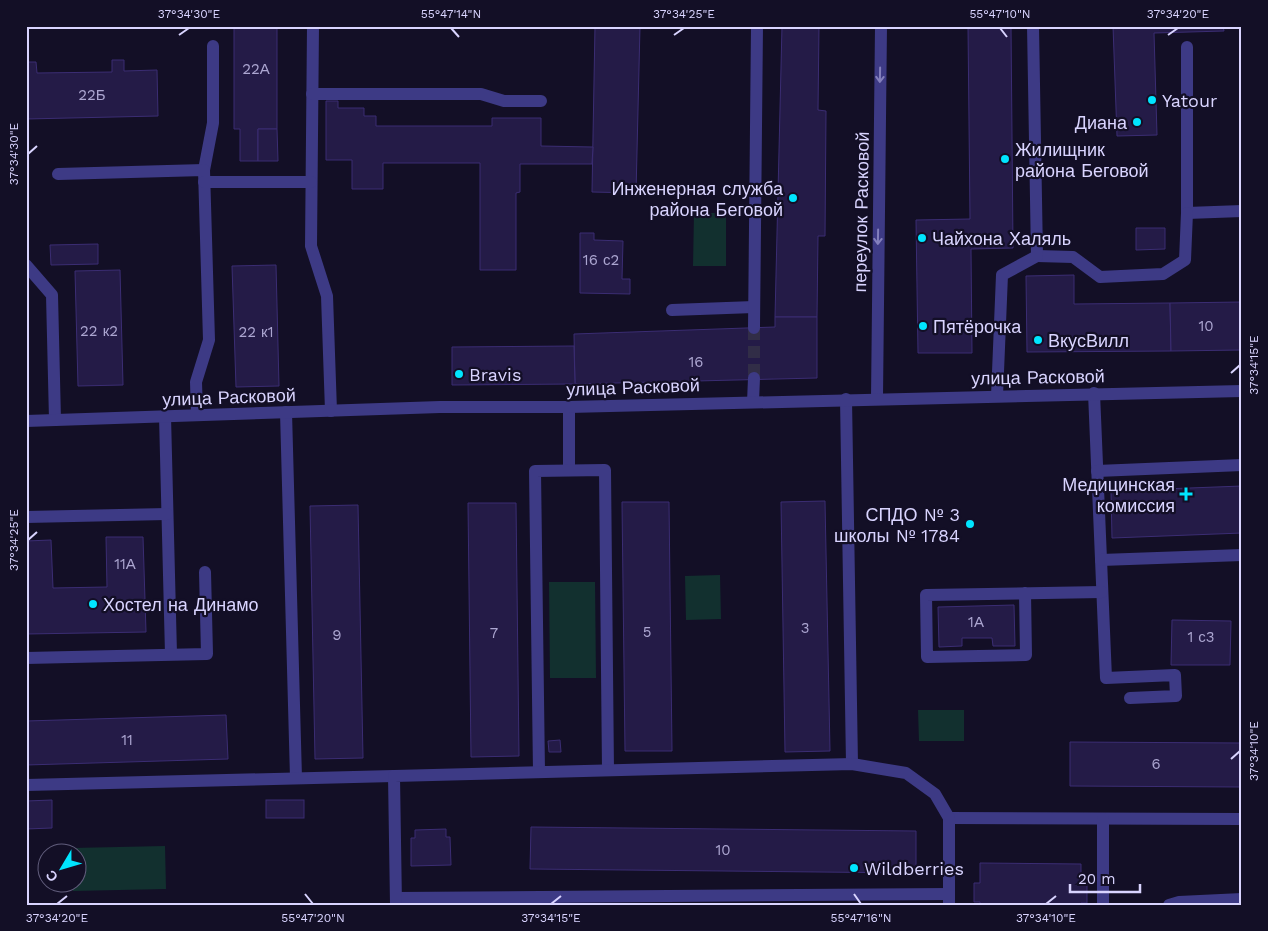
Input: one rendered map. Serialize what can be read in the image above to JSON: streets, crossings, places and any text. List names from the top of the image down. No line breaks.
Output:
{"streets":{"street":["переулок Расковой","улица Расковой"]},"crossings":[["переулок Расковой","улица Расковой"]],"one_way":["переулок Расковой"],"places":{"other":["Yatour","Диана","Жилищник района Беговой","Инженерная служба района Беговой","Чайхона Халяль","Пятёрочка","ВкусВилл","Bravis","СПДО № 3 школы № 1784","Хостел на Динамо","Wildberries"],"health":["Медицинская комиссия"]},"house_numbers":["22А","22Б","16 с2","10","22 к2","22 к1","16","11А","1А","3","5","7","9","1 с3","11","6","10"],"scale_bar":"20 m","north":"bottom left","coordinates":["37°34'30\"E","55°47'14\"N","37°34'25\"E","55°47'10\"N","37°34'20\"E","37°34'15\"E","37°34'10\"E","55°47'20\"N","55°47'16\"N"]}
